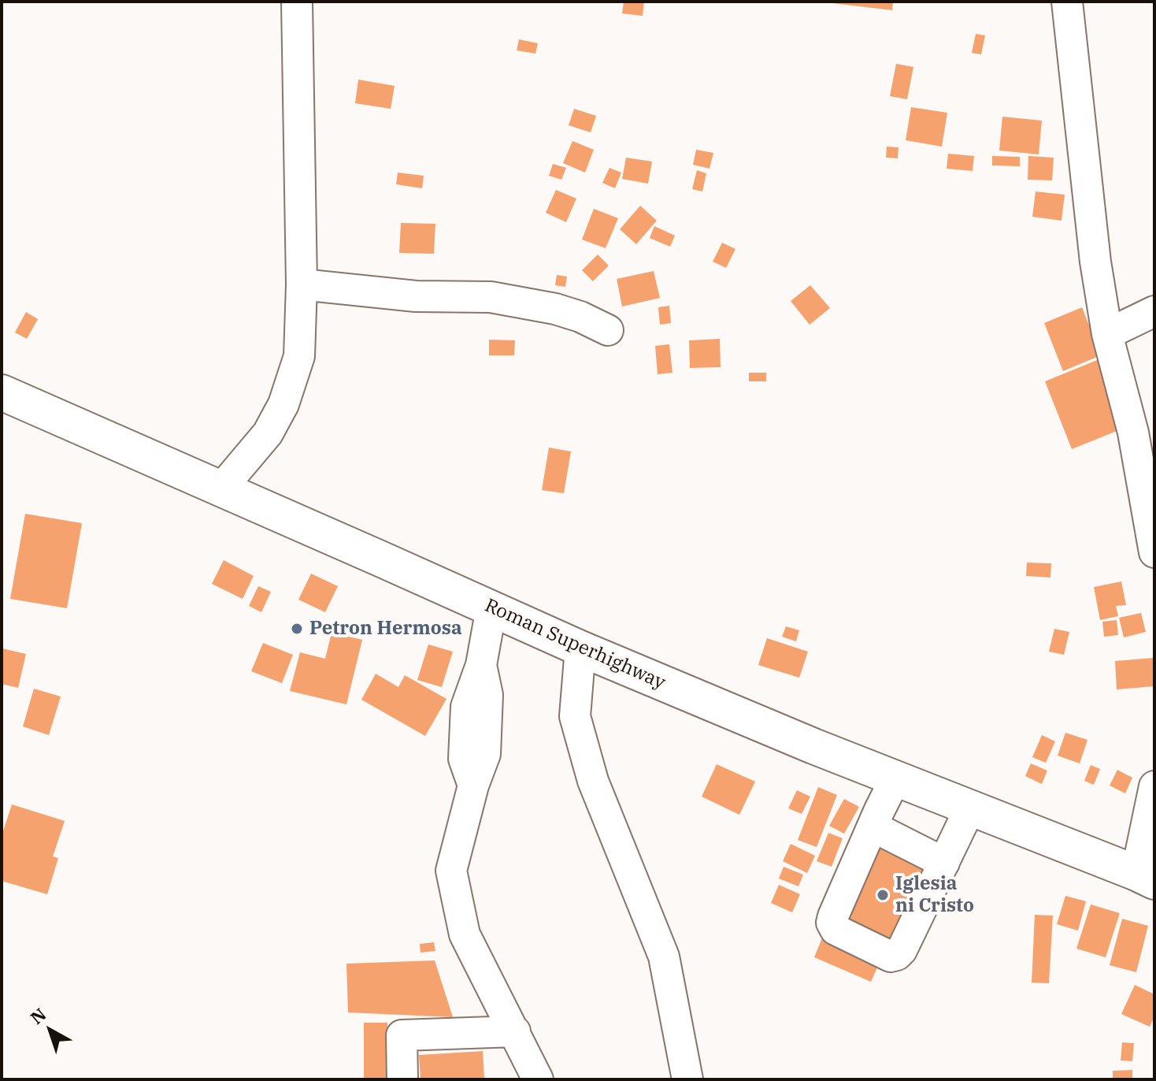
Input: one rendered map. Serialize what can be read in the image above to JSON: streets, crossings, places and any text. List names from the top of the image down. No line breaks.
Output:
{"streets":{"main road":["Roman Superhighway"]},"places":["Petron Hermosa","Iglesia ni Cristo"],"north":"top left"}
